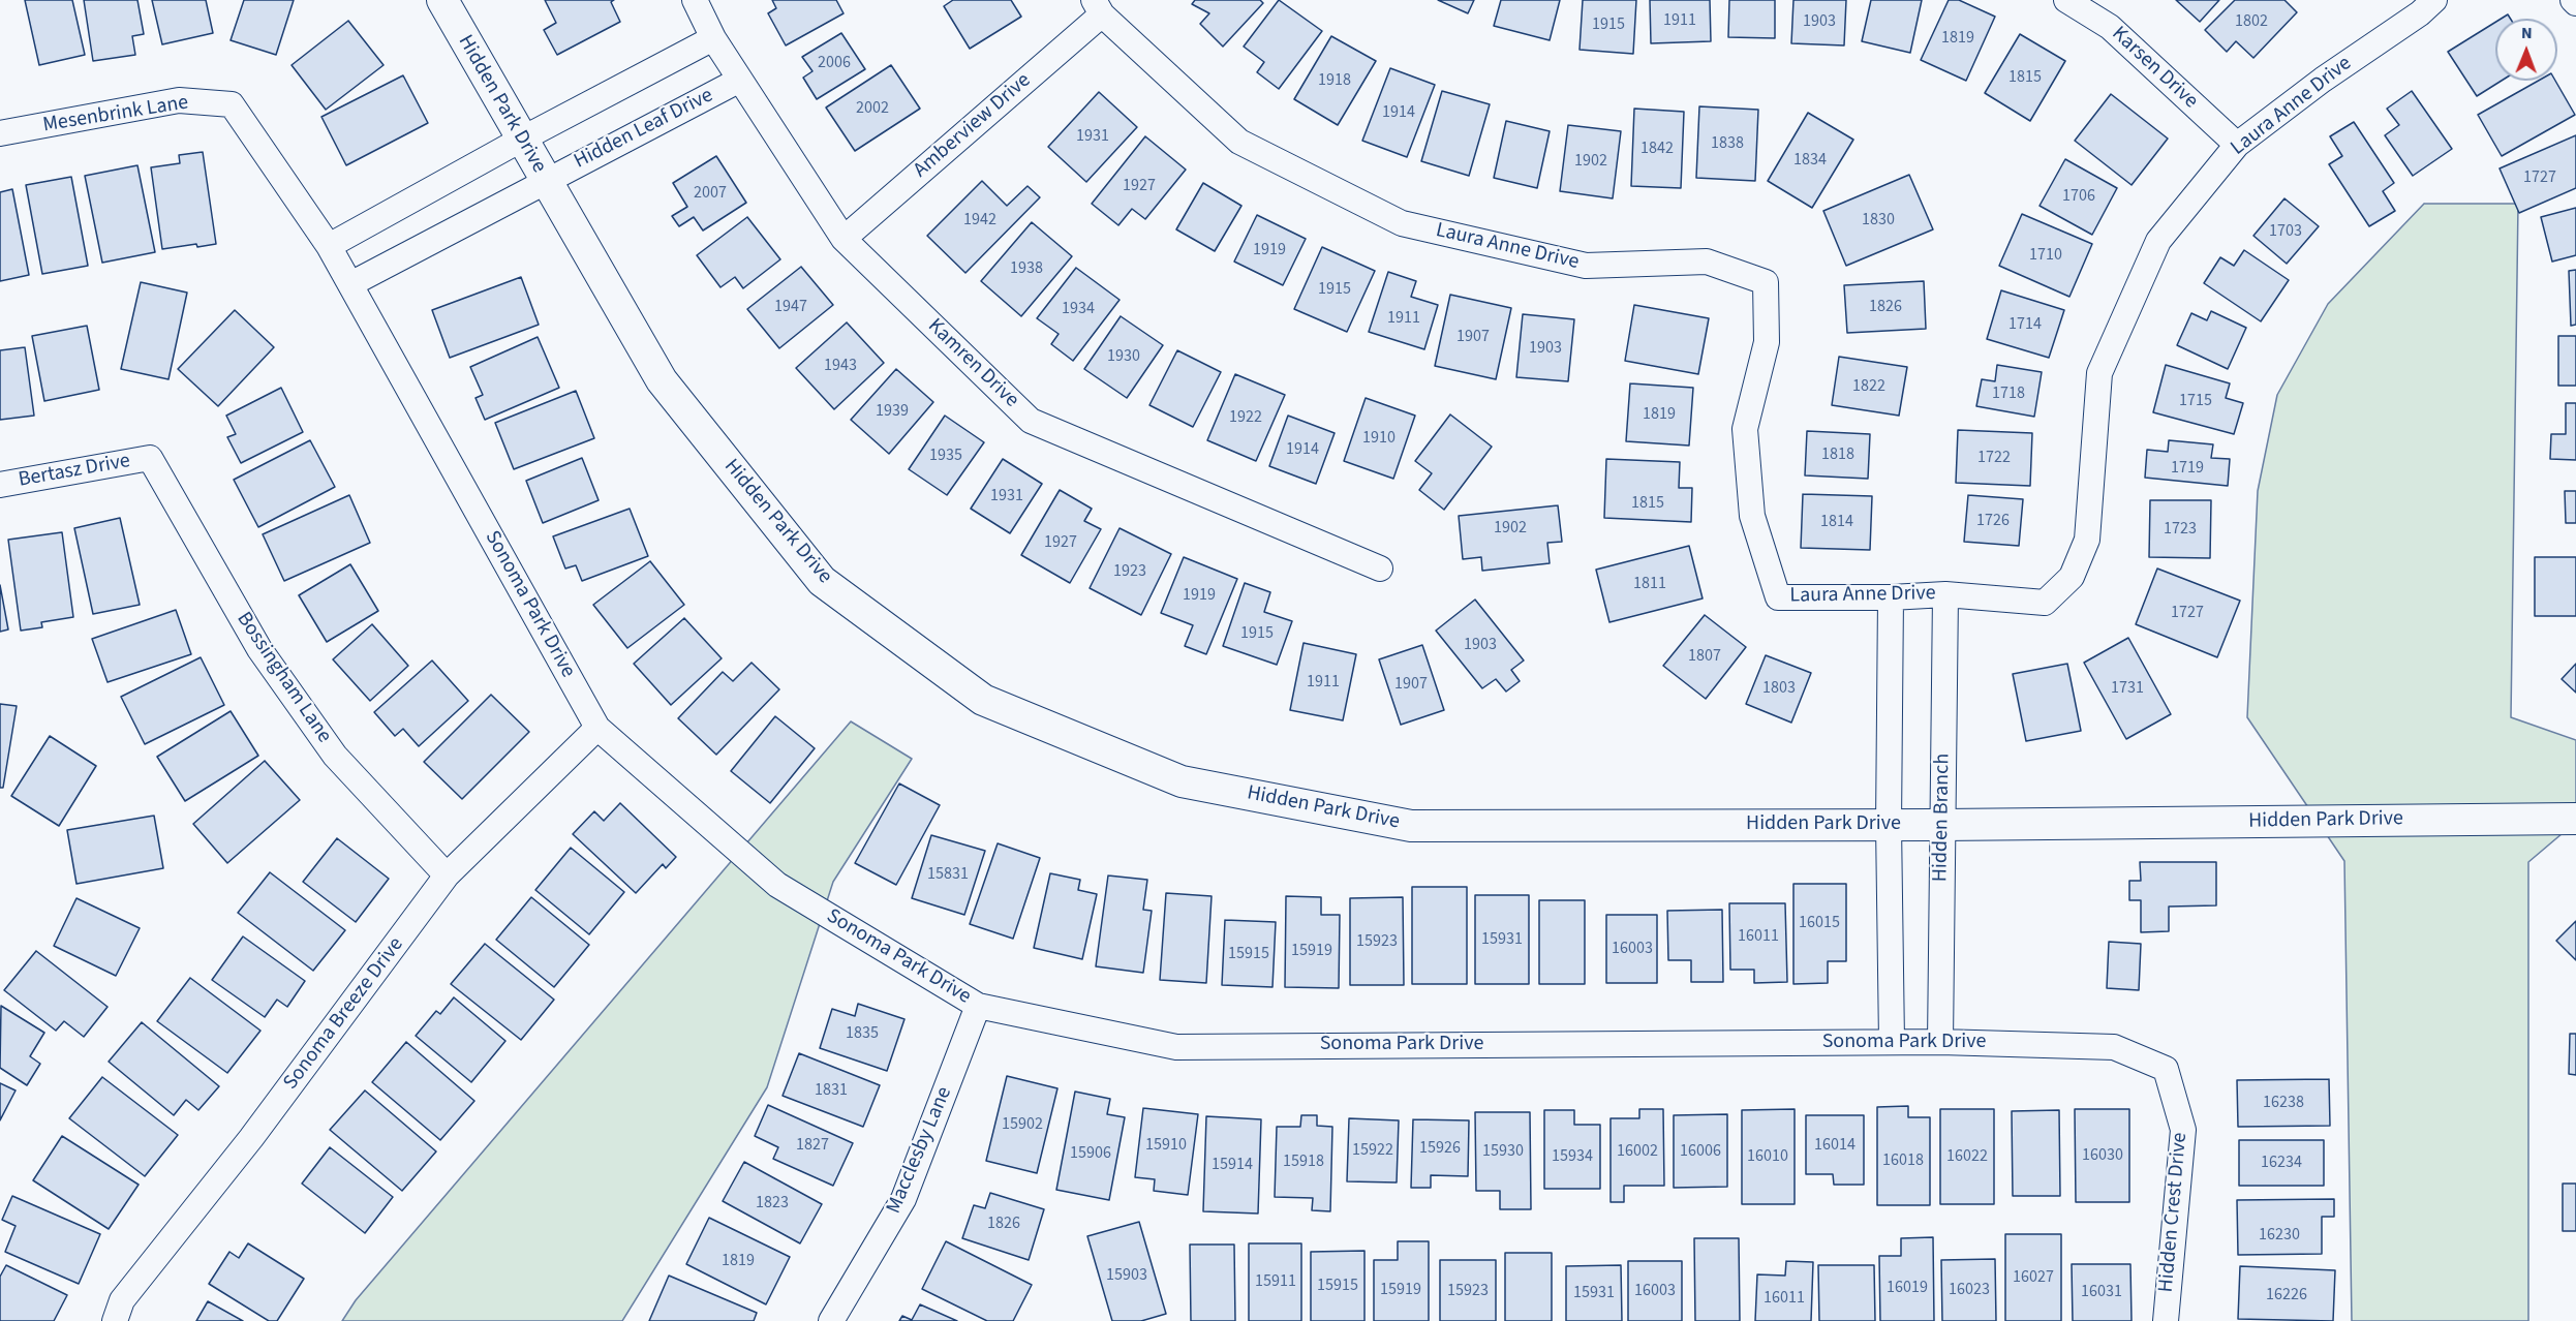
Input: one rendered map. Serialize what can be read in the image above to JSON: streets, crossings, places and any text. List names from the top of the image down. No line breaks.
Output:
{"streets":{"street":["Karsen Drive","Hidden Park Drive","Laura Anne Drive","Mesenbrink Lane","Amberview Drive","Hidden Leaf Drive","Kamren Drive","Bertasz Drive","Sonoma Park Drive","Bossingham Lane","Hidden Branch","Sonoma Breeze Drive","Macclesby Lane","Hidden Crest Drive"]},"crossings":[["Karsen Drive","Laura Anne Drive"],["Hidden Park Drive","Hidden Leaf Drive"],["Hidden Park Drive","Hidden Branch"],["Laura Anne Drive","Amberview Drive"],["Laura Anne Drive","Hidden Branch"],["Mesenbrink Lane","Sonoma Park Drive"],["Amberview Drive","Kamren Drive"],["Hidden Leaf Drive","Kamren Drive"],["Hidden Leaf Drive","Sonoma Park Drive"],["Bertasz Drive","Bossingham Lane"],["Sonoma Park Drive","Hidden Branch"],["Sonoma Park Drive","Sonoma Breeze Drive"],["Sonoma Park Drive","Macclesby Lane"],["Sonoma Park Drive","Hidden Crest Drive"],["Bossingham Lane","Sonoma Breeze Drive"]],"house_numbers":["1911","1903","1802","1915","1819","2006","1815","1918","2002","1914","1931","1838","1842","1834","1902","1727","1927","2007","1706","1942","1830","1703","1919","1710","1938","1915","1947","1826","1934","1911","1714","1907","1903","1930","1943","1822","1718","1715","1939","1819","1922","1910","1914","1818","1935","1722","1719","1931","1815","1726","1814","1902","1723","1927","1923","1811","1919","1727","1915","1903","1807","1911","1907","1803","1731","15831","16015","16011","15931","15923","16003","15919","15915","1835","1831","16238","15902","1827","15910","16014","15926","15922","15930","16002","16006","15906","16030","15934","16010","16022","16018","15918","16234","15914","1823","1826","16230","1819","15903","16027","15911","15915","16019","15919","16023","15923","16003","16031","15931","16226","16011"],"north":"top"}
